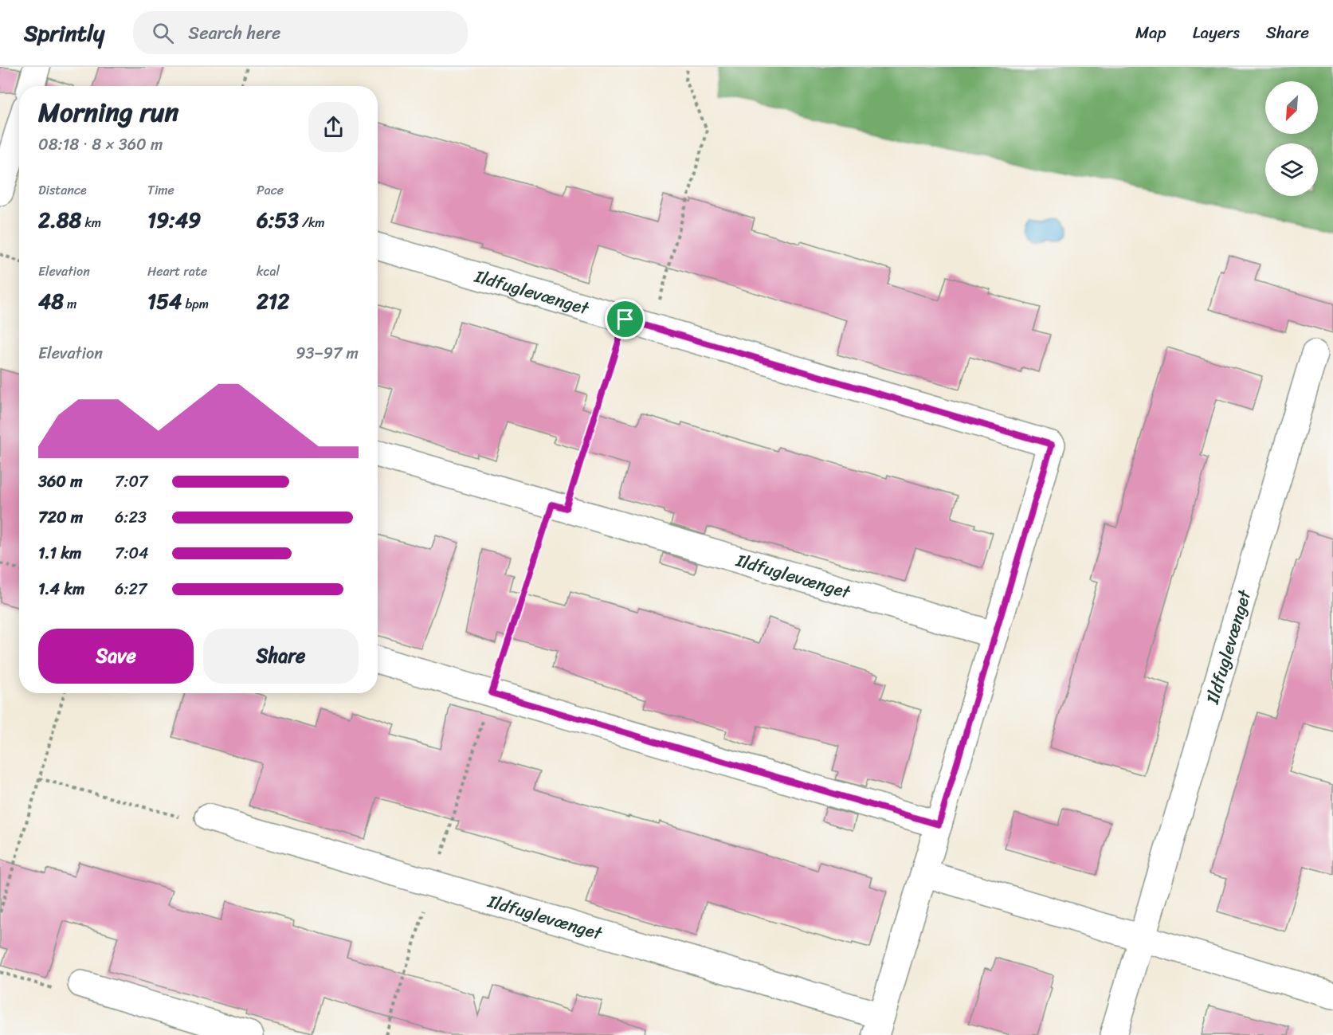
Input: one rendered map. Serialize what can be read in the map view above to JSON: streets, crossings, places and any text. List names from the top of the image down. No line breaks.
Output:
{"streets":{"street":["Ildfuglevænget"]},"north":"bottom left","page":{"header":"Sprintly","search":"Search here","nav":["Map","Layers","Share"],"heading":["Morning run","08:18 · 8 × 360 m"],"stats":[["Distance","2.88 km"],["Time","19:49"],["Pace","6:53 /km"],["Elevation","48 m"],["Heart rate","154 bpm"],["kcal","212"]],"chart":["Elevation","93–97 m"],"list":[{"name":"360 m","note":"7:07"},{"name":"720 m","note":"6:23"},{"name":"1.1 km","note":"7:04"},{"name":"1.4 km","note":"6:27"}],"buttons":["Save","Share"]}}
